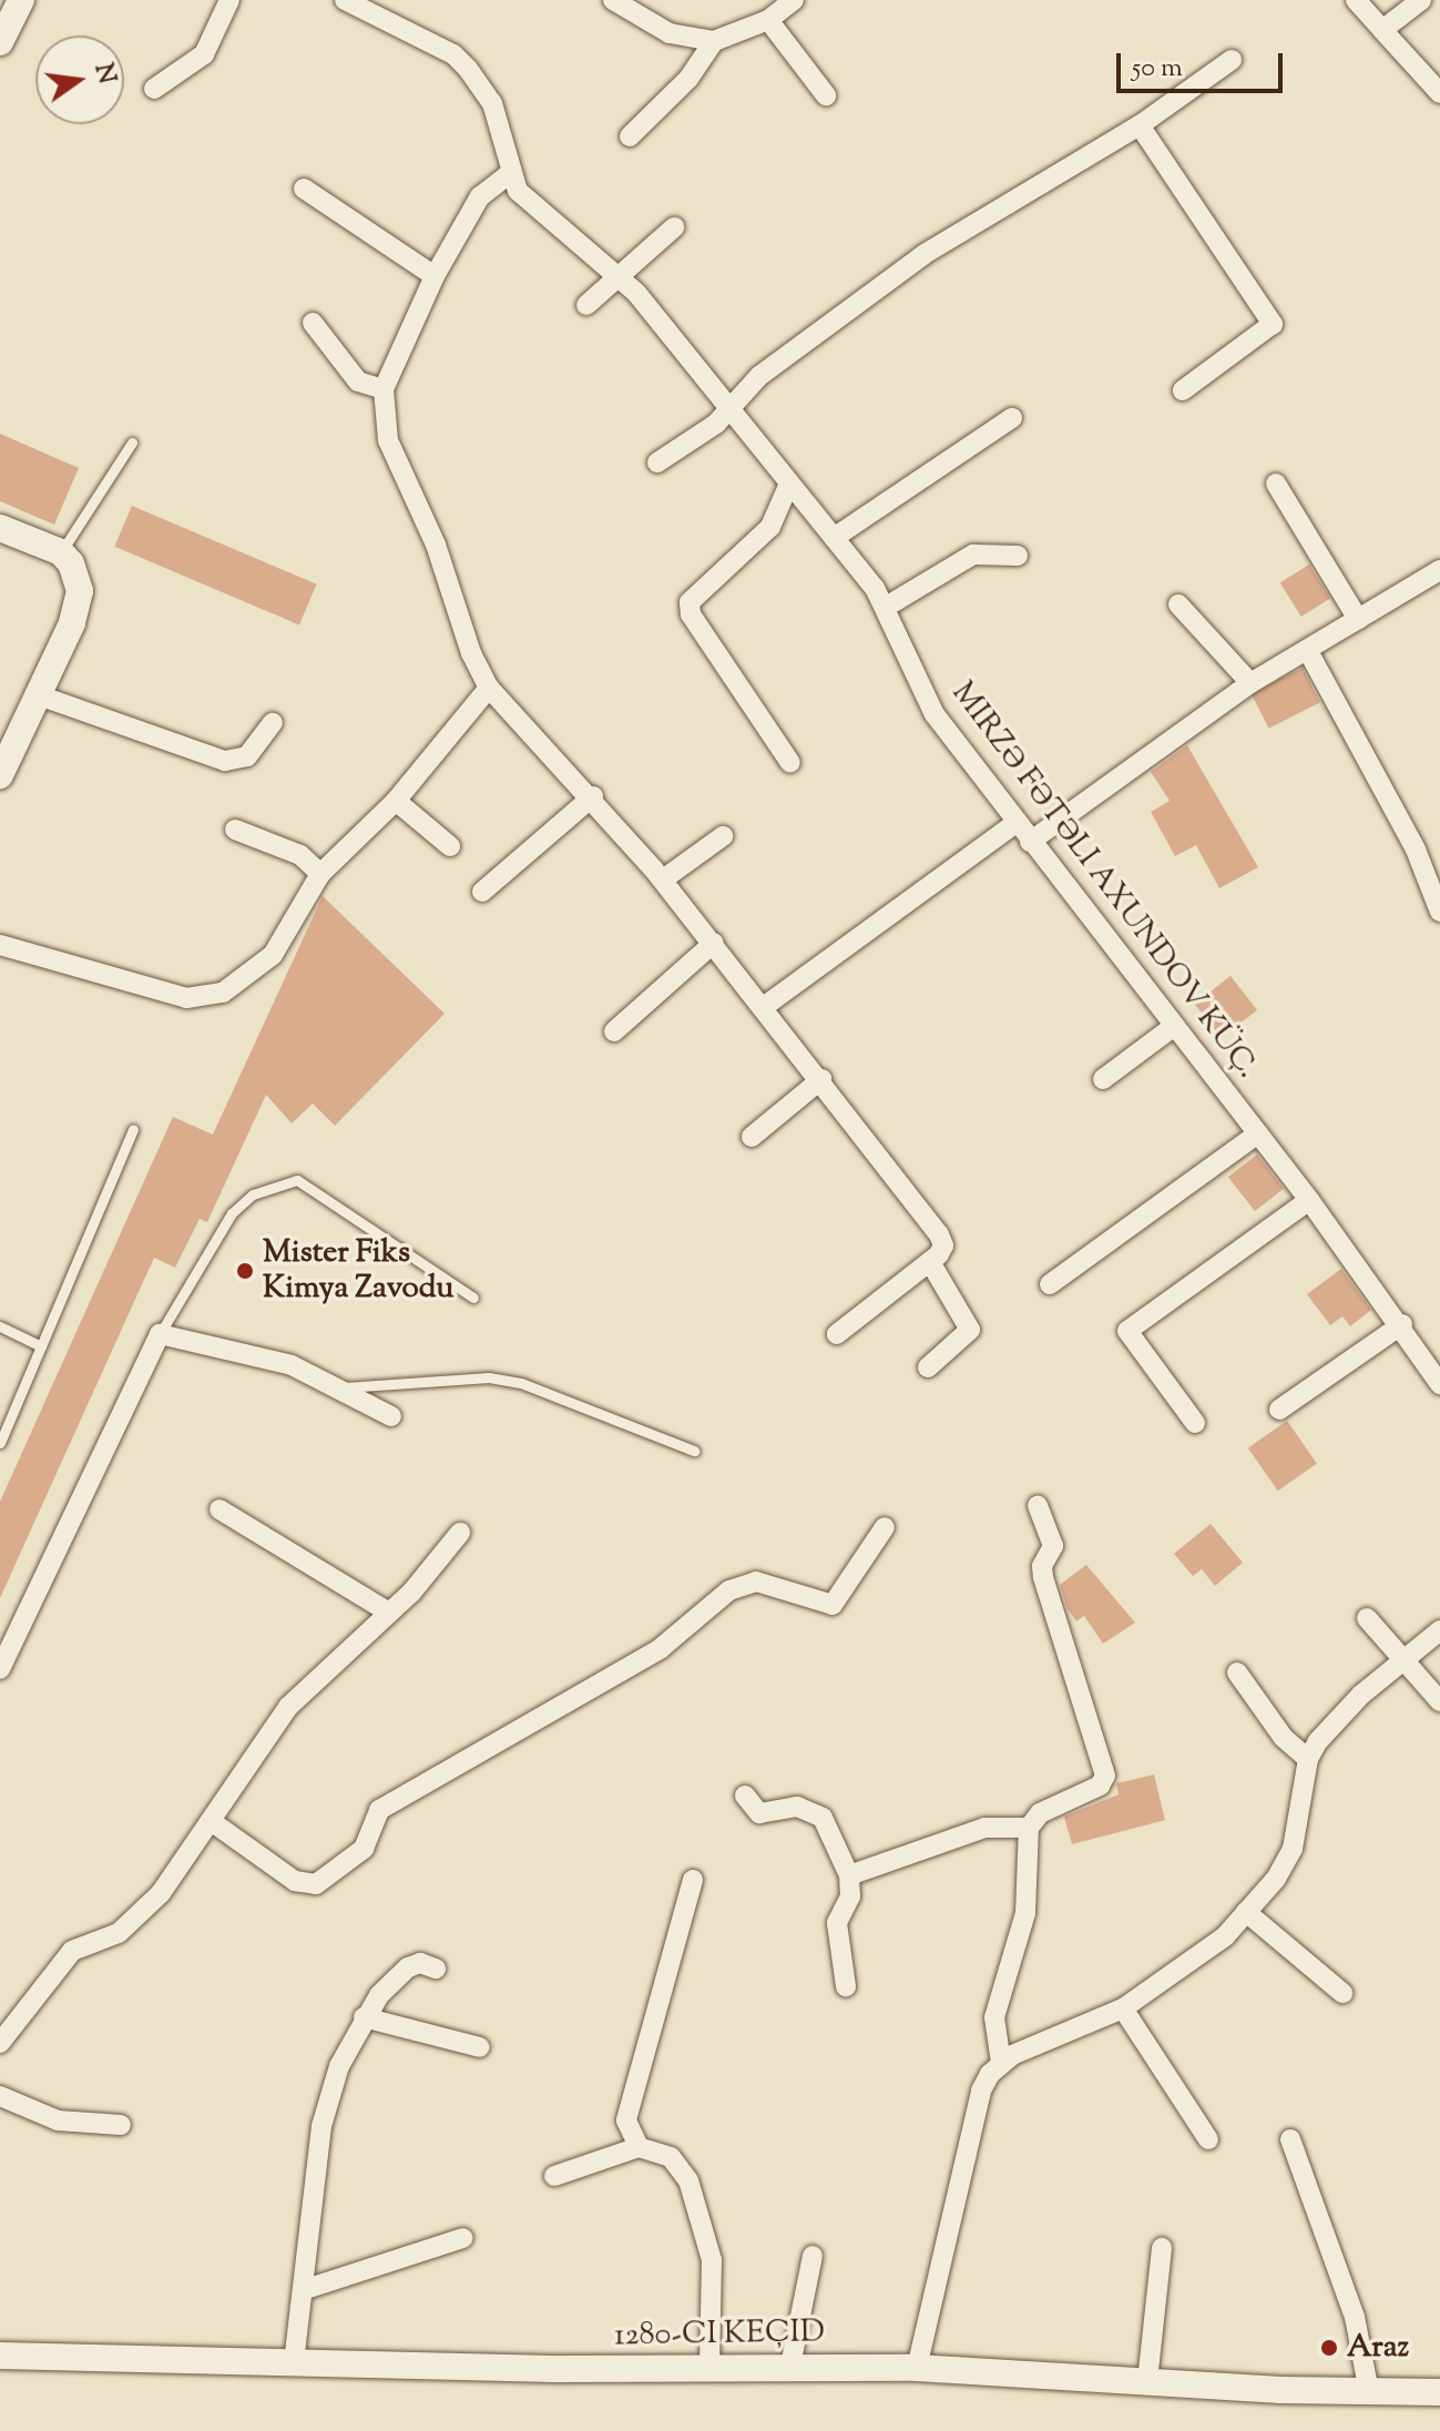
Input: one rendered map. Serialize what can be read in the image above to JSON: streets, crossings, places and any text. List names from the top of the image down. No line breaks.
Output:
{"streets":{"street":["MIRZƏ FƏTƏLI AXUNDOV KÜÇ."]},"places":["Mister Fiks Kimya Zavodu","Araz"],"scale_bar":"50 m","north":"right"}
